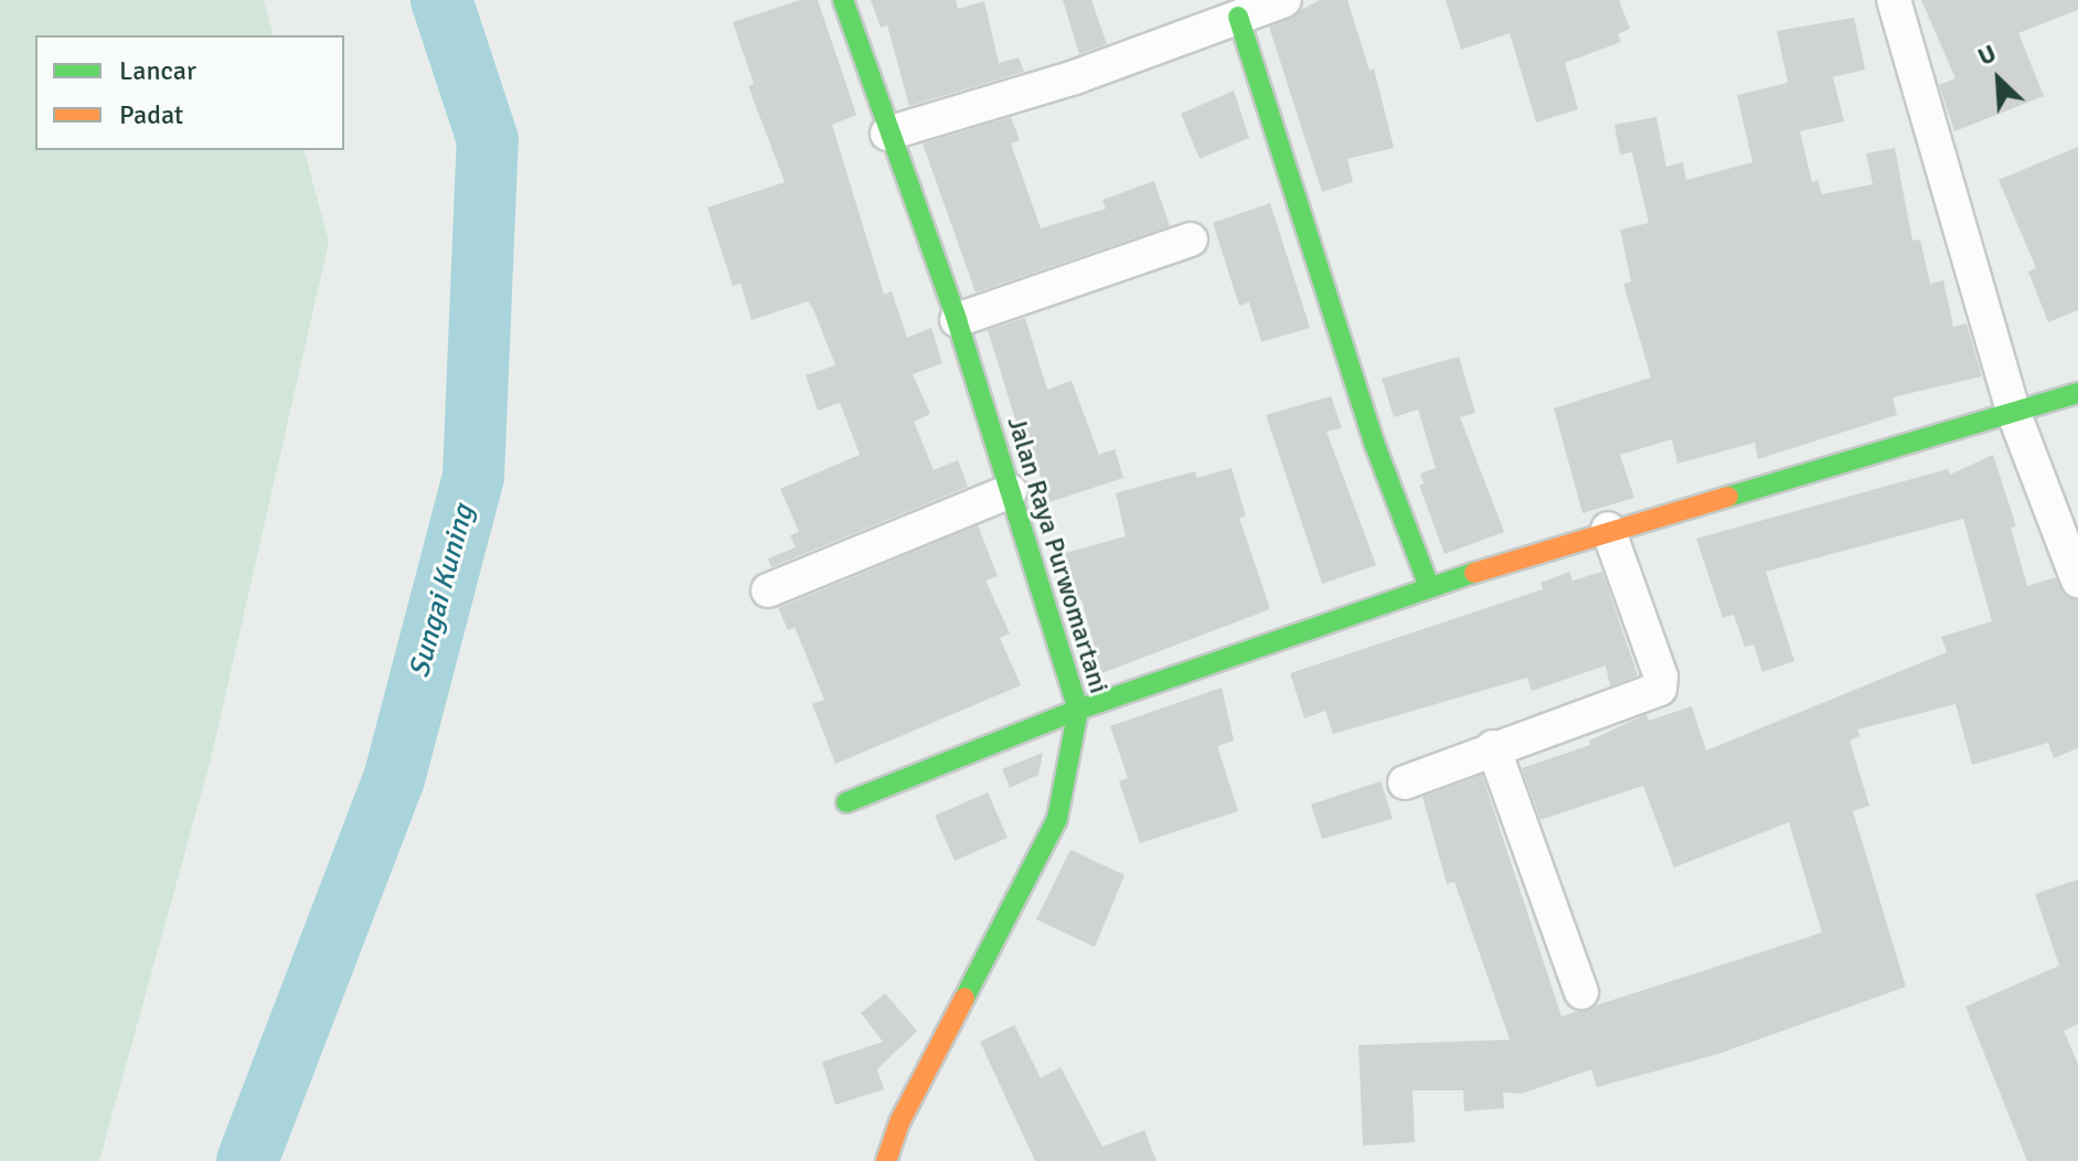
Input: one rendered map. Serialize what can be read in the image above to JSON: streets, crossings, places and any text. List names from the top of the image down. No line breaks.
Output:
{"streets":{"street":["Jalan Raya Purwomartani"]},"water":["Sungai Kuning"],"legend":["Lancar","Padat"],"north":"top left"}
